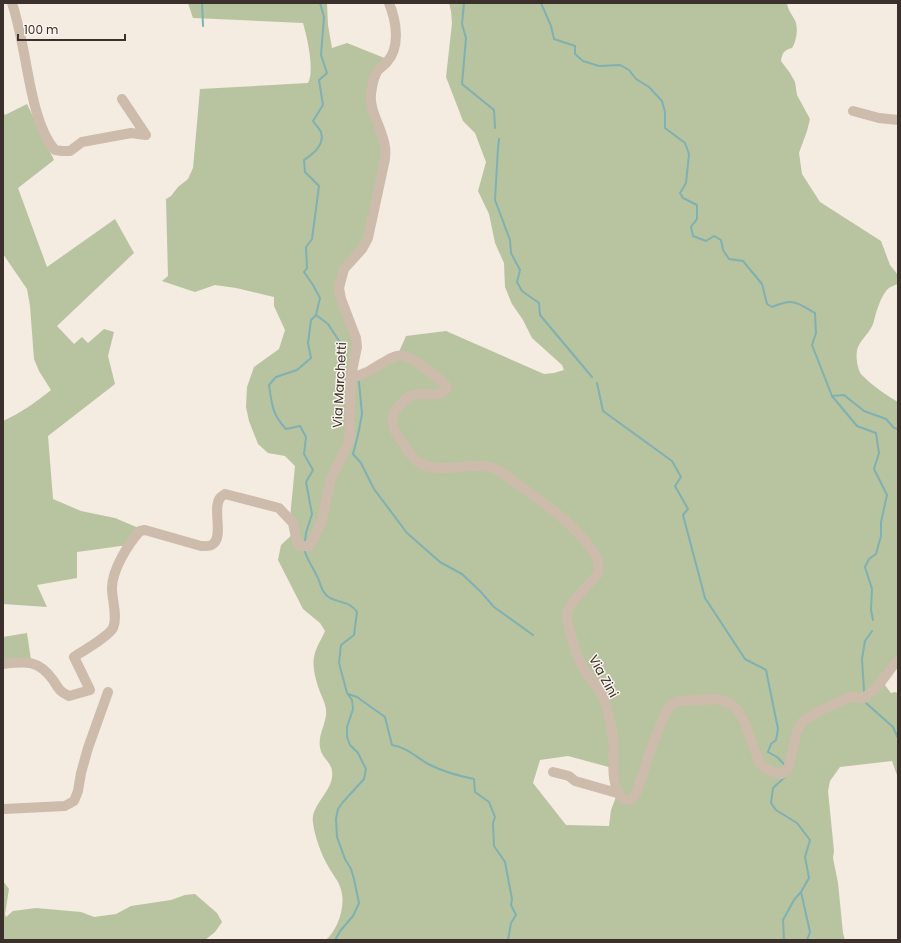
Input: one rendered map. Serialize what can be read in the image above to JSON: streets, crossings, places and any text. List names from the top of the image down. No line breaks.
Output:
{"streets":{"street":["Via Marchetti","Via Zini"]},"crossings":[["Via Marchetti","Via Zini"]],"scale_bar":"100 m"}
